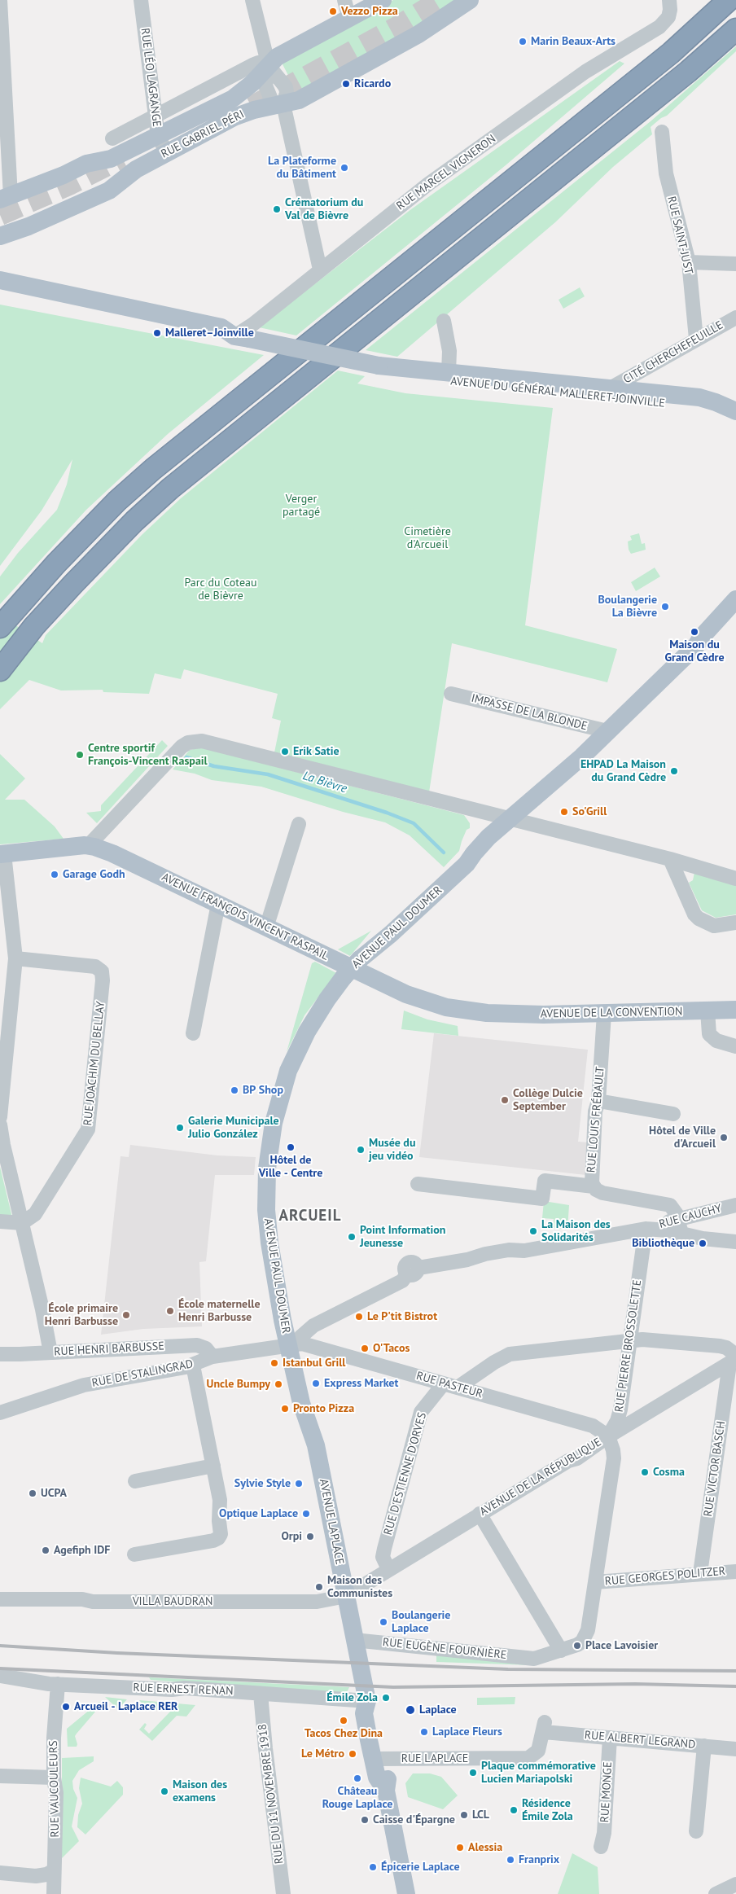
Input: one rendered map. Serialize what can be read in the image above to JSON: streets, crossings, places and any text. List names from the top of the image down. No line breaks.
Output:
{"streets":{"main road":["RUE GABRIEL PÉRI","AVENUE DU GÉNÉRAL MALLERET-JOINVILLE","AVENUE FRANÇOIS VINCENT RASPAIL","AVENUE PAUL DOUMER","AVENUE DE LA CONVENTION","AVENUE LAPLACE"],"street":["RUE LÉO LAGRANGE","RUE MARCEL VIGNERON","RUE SAINT-JUST","CITÉ CHERCHEFEUILLE","IMPASSE DE LA BLONDE","RUE JOACHIM DU BELLAY","RUE LOUIS FRÉBAULT","RUE CAUCHY","RUE PIERRE BROSSOLETTE","RUE HENRI BARBUSSE","RUE DE STALINGRAD","RUE PASTEUR","RUE VICTOR BASCH","RUE D'ESTIENNE D'ORVES","AVENUE DE LA RÉPUBLIQUE","RUE GEORGES POLITZER","VILLA BAUDRAN","RUE EUGÈNE FOURNIÈRE","RUE ERNEST RENAN","RUE ALBERT LEGRAND","RUE LAPLACE","RUE VAUCOULEURS","RUE MONGE","RUE DU 11 NOVEMBRE 1918"]},"crossings":[["RUE LÉO LAGRANGE","RUE GABRIEL PÉRI"],["RUE MARCEL VIGNERON","AVENUE DU GÉNÉRAL MALLERET-JOINVILLE"],["RUE SAINT-JUST","CITÉ CHERCHEFEUILLE"],["CITÉ CHERCHEFEUILLE","AVENUE DU GÉNÉRAL MALLERET-JOINVILLE"],["IMPASSE DE LA BLONDE","AVENUE PAUL DOUMER"],["AVENUE FRANÇOIS VINCENT RASPAIL","AVENUE DE LA CONVENTION"],["AVENUE PAUL DOUMER","RUE DE STALINGRAD"],["AVENUE PAUL DOUMER","RUE PASTEUR"],["AVENUE PAUL DOUMER","AVENUE LAPLACE"],["AVENUE DE LA CONVENTION","RUE LOUIS FRÉBAULT"],["RUE LOUIS FRÉBAULT","RUE CAUCHY"],["RUE CAUCHY","RUE PIERRE BROSSOLETTE"],["RUE PIERRE BROSSOLETTE","RUE PASTEUR"],["RUE PIERRE BROSSOLETTE","RUE D'ESTIENNE D'ORVES"],["RUE PIERRE BROSSOLETTE","AVENUE DE LA RÉPUBLIQUE"],["RUE HENRI BARBUSSE","RUE DE STALINGRAD"],["RUE DE STALINGRAD","RUE PASTEUR"],["RUE DE STALINGRAD","AVENUE LAPLACE"],["RUE PASTEUR","RUE D'ESTIENNE D'ORVES"],["RUE PASTEUR","AVENUE DE LA RÉPUBLIQUE"],["RUE PASTEUR","AVENUE LAPLACE"],["RUE VICTOR BASCH","RUE D'ESTIENNE D'ORVES"],["RUE VICTOR BASCH","AVENUE DE LA RÉPUBLIQUE"],["RUE VICTOR BASCH","RUE GEORGES POLITZER"],["RUE D'ESTIENNE D'ORVES","AVENUE DE LA RÉPUBLIQUE"],["AVENUE DE LA RÉPUBLIQUE","AVENUE LAPLACE"],["AVENUE DE LA RÉPUBLIQUE","VILLA BAUDRAN"],["AVENUE LAPLACE","VILLA BAUDRAN"],["AVENUE LAPLACE","RUE EUGÈNE FOURNIÈRE"],["AVENUE LAPLACE","RUE ERNEST RENAN"],["AVENUE LAPLACE","RUE LAPLACE"],["RUE ERNEST RENAN","RUE VAUCOULEURS"],["RUE ERNEST RENAN","RUE DU 11 NOVEMBRE 1918"],["RUE ALBERT LEGRAND","RUE LAPLACE"],["RUE ALBERT LEGRAND","RUE MONGE"]],"districts":["ARCUEIL"],"water":["La Bièvre"],"parks":["Verger partagé","Cimetière d'Arcueil","Parc du Coteau de Bièvre"],"places":["Vezzo Pizza","Marin Beaux-Arts","Ricardo","La Plateforme du Bâtiment","Crématorium du Val de Bièvre","Malleret–Joinville","Boulangerie La Bièvre","Maison du Grand Cèdre","Erik Satie","Centre sportif François-Vincent Raspail","EHPAD La Maison du Grand Cèdre","So'Grill","Garage Godh","BP Shop","Collège Dulcie September","Galerie Municipale Julio González","Hôtel de Ville d'Arcueil","Hôtel de Ville - Centre","Musée du jeu vidéo","La Maison des Solidarités","Point Information Jeunesse","Bibliothèque","École maternelle Henri Barbusse","École primaire Henri Barbusse","Le P'tit Bistrot","O'Tacos","Istanbul Grill","Express Market","Uncle Bumpy","Pronto Pizza","Cosma","Sylvie Style","UCPA","Optique Laplace","Orpi","Agefiph IDF","Maison des Communistes","Boulangerie Laplace","Place Lavoisier","Émile Zola","Arcueil - Laplace RER","Laplace","Tacos Chez Dina","Laplace Fleurs","Le Métro","Plaque commémorative Lucien Mariapolski","Château Rouge Laplace","Maison des examens","Résidence Émile Zola","LCL","Caisse d'Épargne","Alessia","Franprix","Épicerie Laplace"]}
